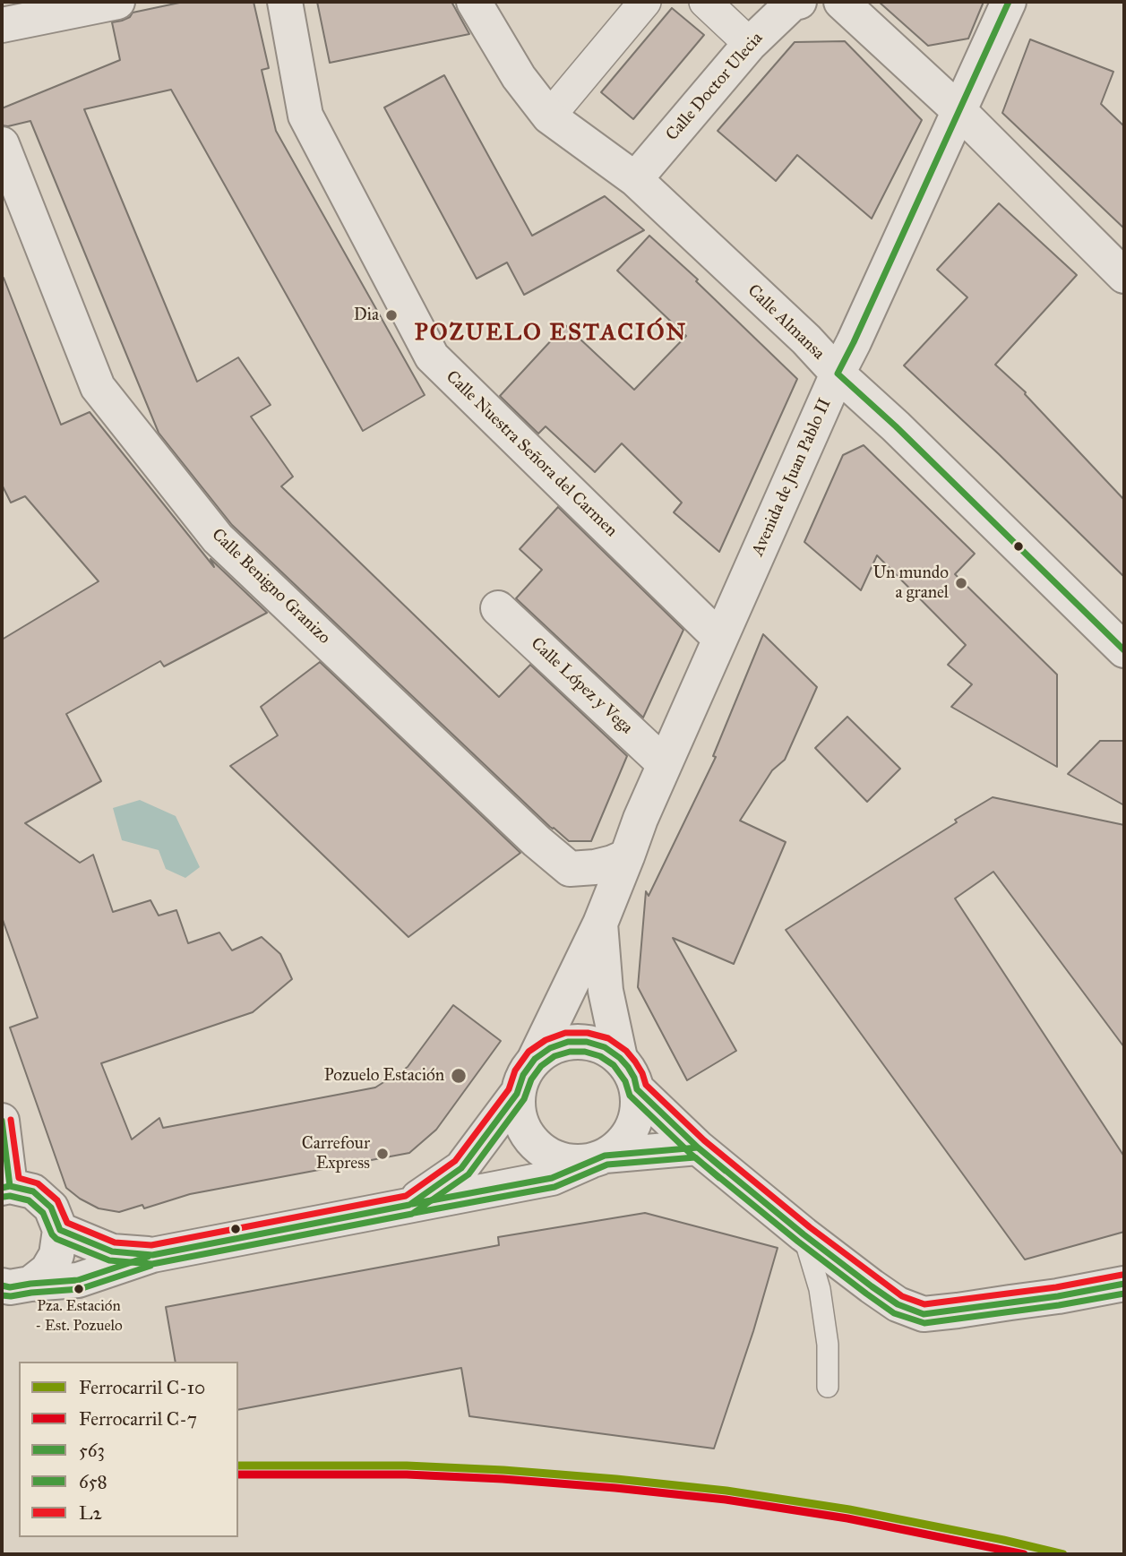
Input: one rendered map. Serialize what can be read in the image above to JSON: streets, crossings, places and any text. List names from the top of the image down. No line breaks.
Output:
{"streets":{"street":["Calle Doctor Ulecia","Calle Almansa","Calle Nuestra Señora del Carmen","Avenida de Juan Pablo II","Calle Benigno Granizo","Calle López y Vega"]},"crossings":[["Calle Doctor Ulecia","Calle Almansa"],["Calle Almansa","Avenida de Juan Pablo II"],["Calle Nuestra Señora del Carmen","Avenida de Juan Pablo II"],["Avenida de Juan Pablo II","Calle Benigno Granizo"],["Avenida de Juan Pablo II","Calle López y Vega"]],"districts":["POZUELO ESTACIÓN"],"places":["Dia","Un mundo a granel","Pozuelo Estación","Carrefour Express","Pza. Estación - Est. Pozuelo"],"lines":["transit line L2","transit line 563","transit line 658","rail line C-10","rail line C-7"],"legend":["Ferrocarril C-10","Ferrocarril C-7","563","658","L2"]}
